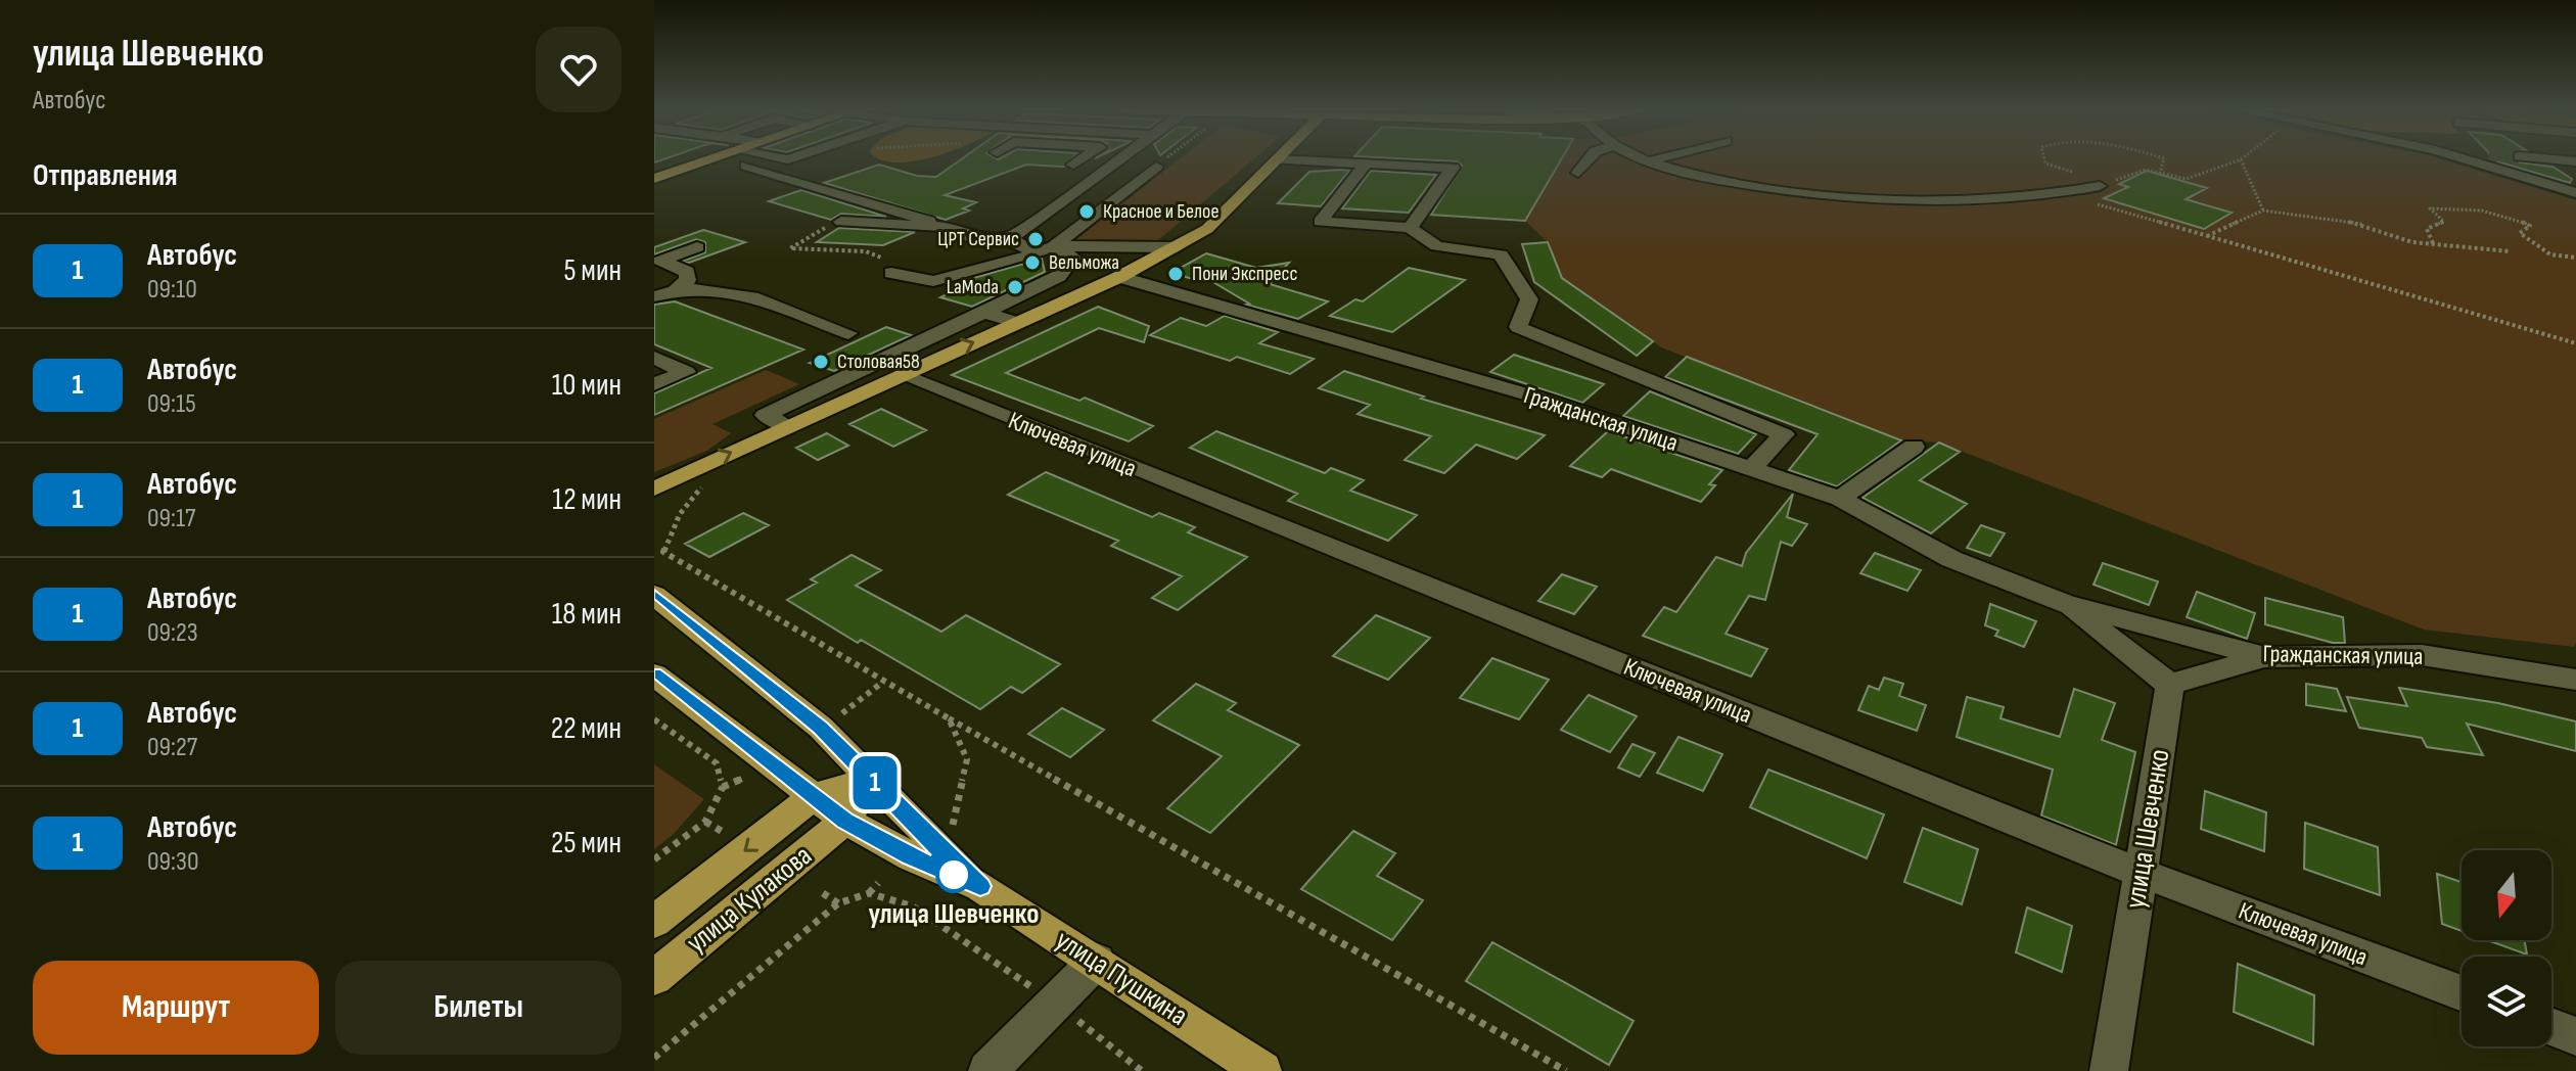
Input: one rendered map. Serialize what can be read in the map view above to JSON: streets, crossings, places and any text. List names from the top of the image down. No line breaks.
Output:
{"streets":{"main road":["улица Кулакова","улица Пушкина"],"street":["Гражданская улица","Ключевая улица","улица Шевченко"]},"crossings":[["Гражданская улица","улица Шевченко"],["Ключевая улица","улица Шевченко"],["улица Кулакова","улица Пушкина"]],"places":["Красное и Белое","ЦРТ Сервис","Вельможа","Пони Экспресс","LaModa","Столовая58","улица Шевченко"],"lines":["bus line 1"],"north":"bottom","page":{"heading":[["улица Шевченко","Автобус"],"Отправления"],"on_map":"1","list":[{"mark":"1","name":"Автобус","note":"09:10","value":"5 мин"},{"mark":"1","name":"Автобус","note":"09:15","value":"10 мин"},{"mark":"1","name":"Автобус","note":"09:17","value":"12 мин"},{"mark":"1","name":"Автобус","note":"09:23","value":"18 мин"},{"mark":"1","name":"Автобус","note":"09:27","value":"22 мин"},{"mark":"1","name":"Автобус","note":"09:30","value":"25 мин"}],"buttons":["Маршрут","Билеты"]}}
